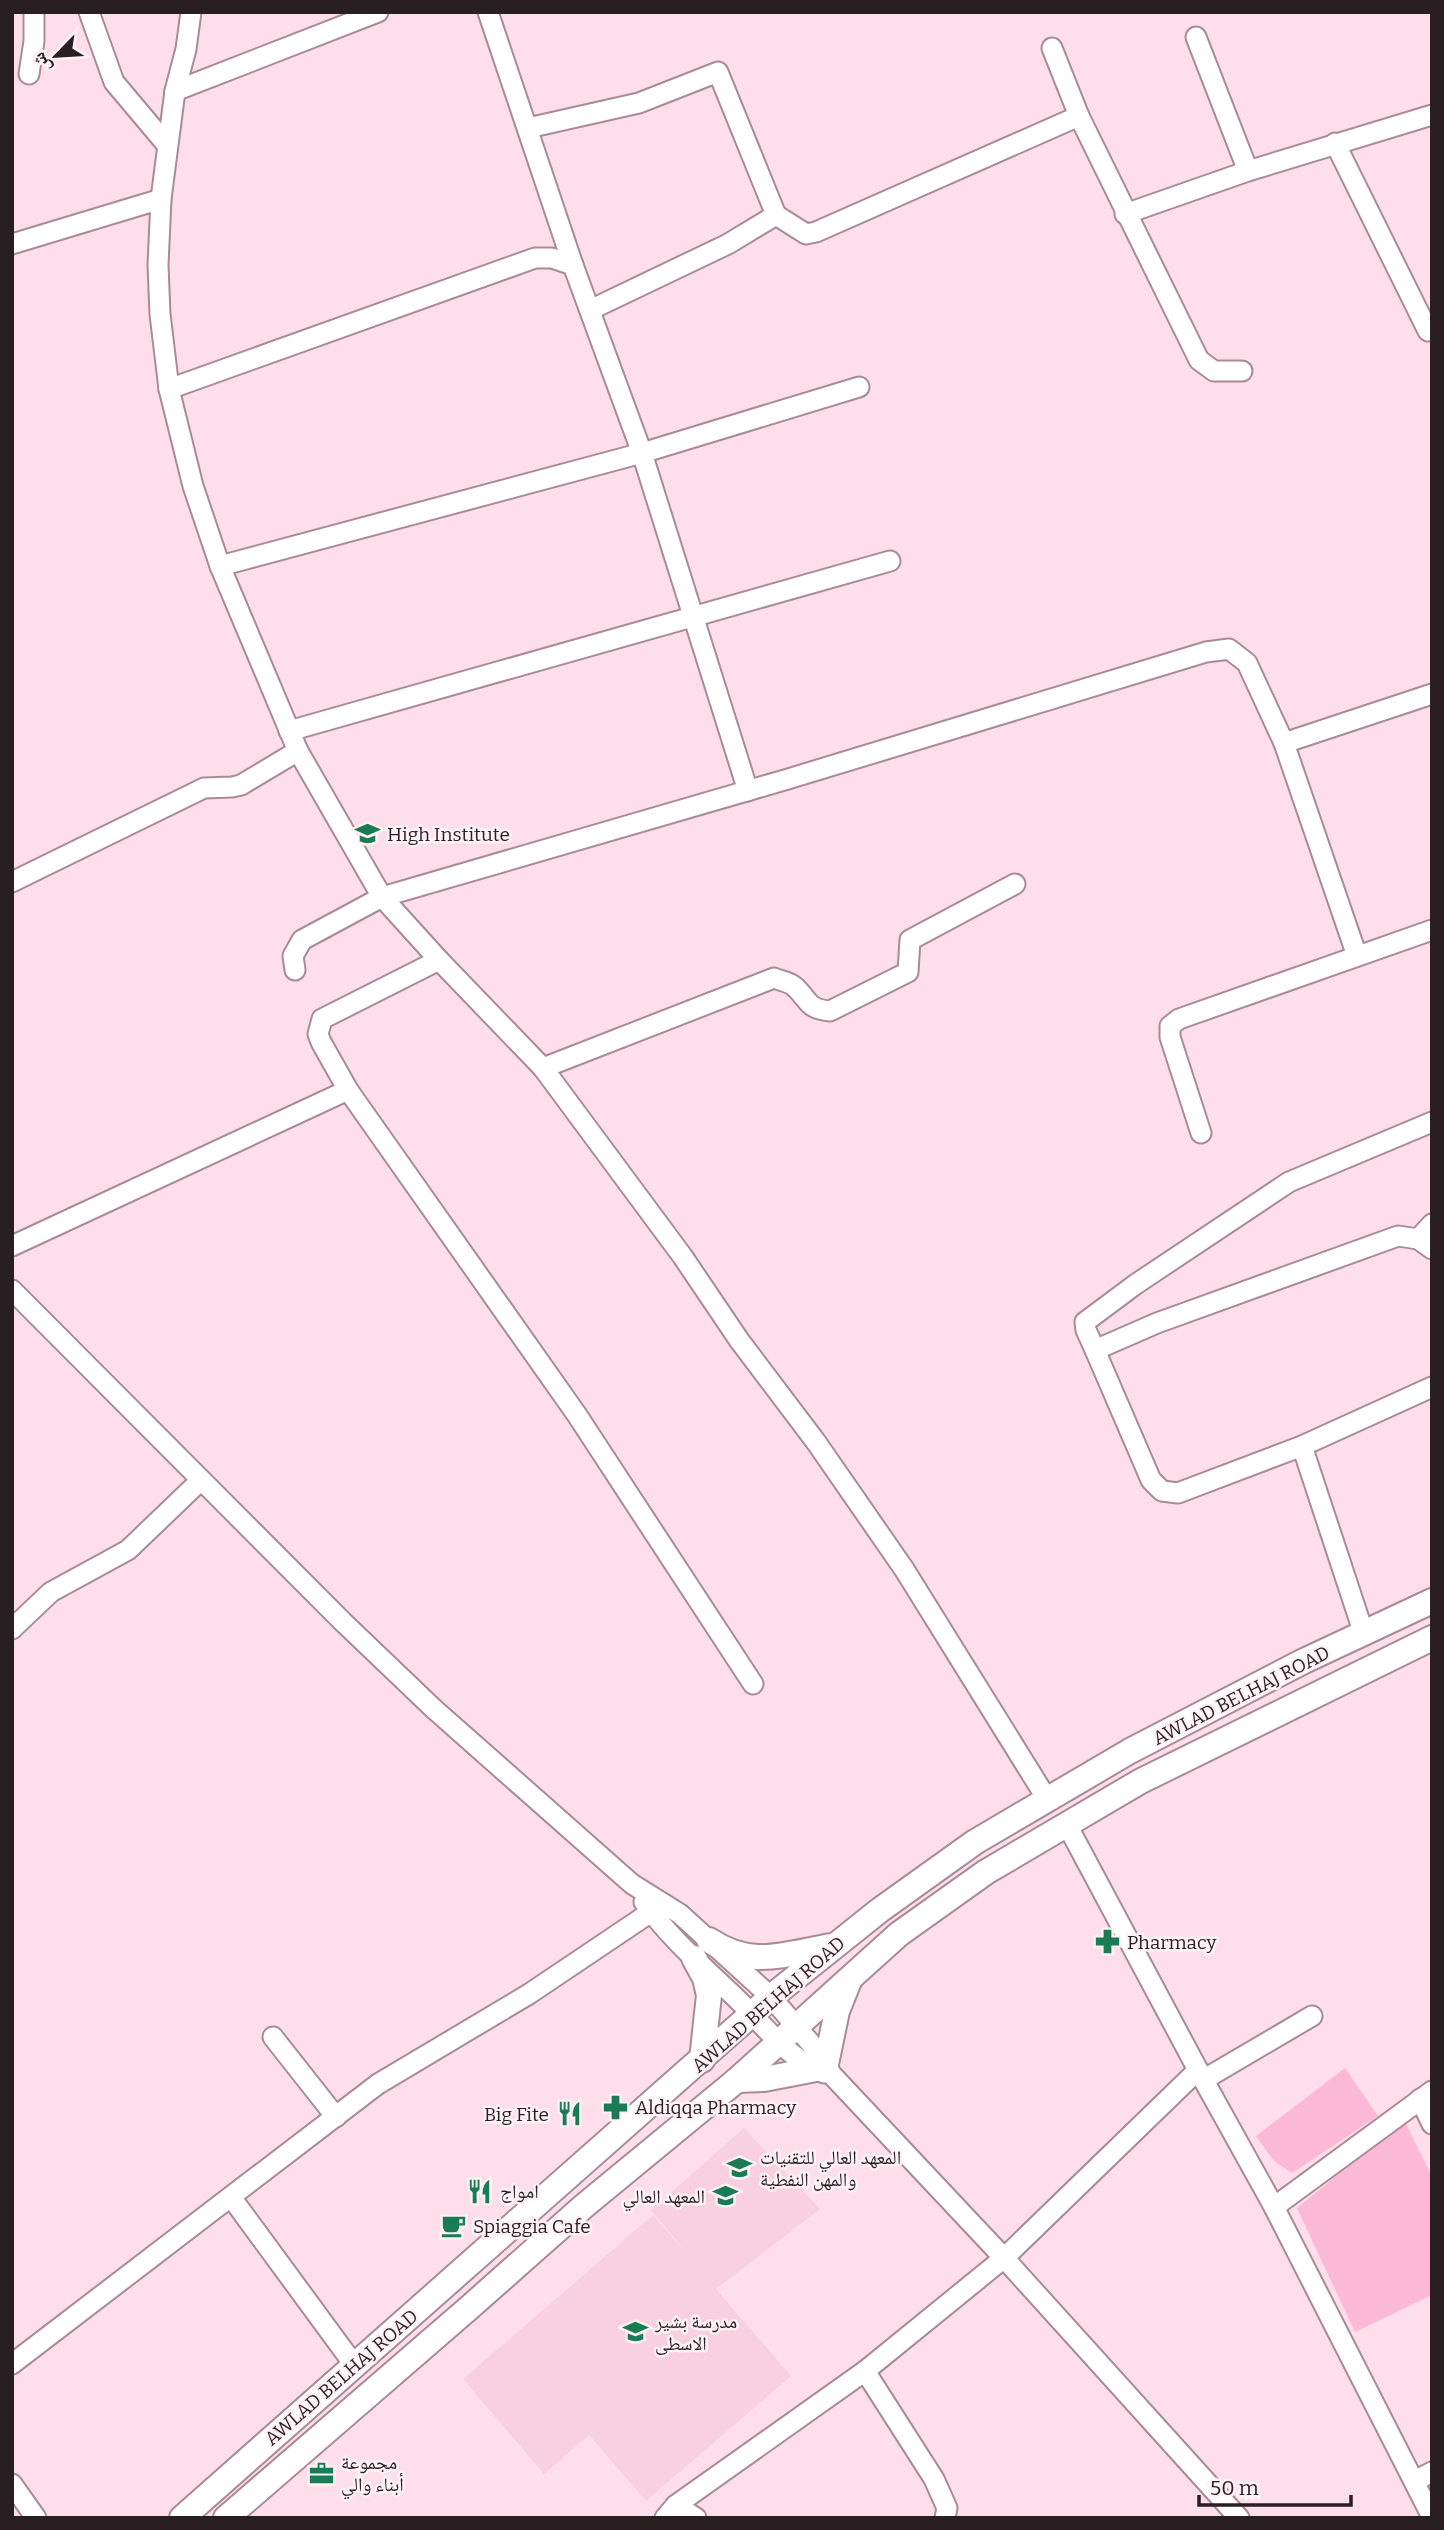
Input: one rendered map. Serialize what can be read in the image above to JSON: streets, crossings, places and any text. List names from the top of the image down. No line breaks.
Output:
{"streets":{"main road":["AWLAD BELHAJ ROAD"]},"places":{"school or university":["High Institute","المعهد العالي للتقنيات والمهن النفطية","المعهد العالي","مدرسة بشير الاسطى"],"pharmacy":["Pharmacy","Aldiqqa Pharmacy"],"restaurant":["Big Fite","امواج"],"cafe":["Spiaggia Cafe"],"office":["مجموعة أبناء والي"]},"scale_bar":"50 m","north":"bottom left"}
